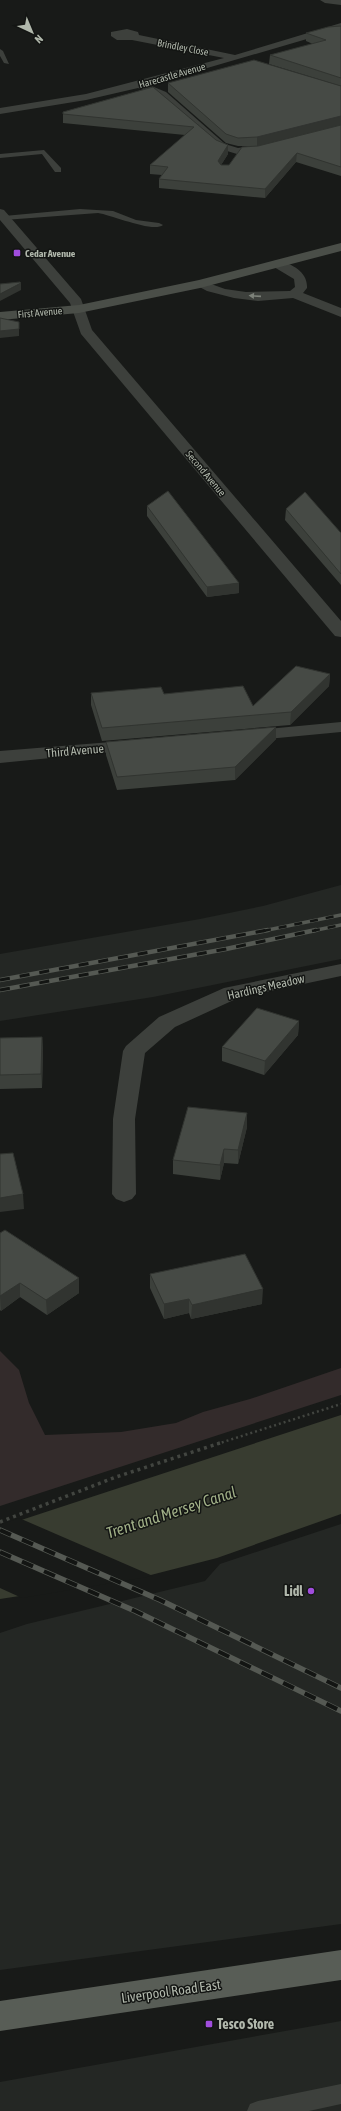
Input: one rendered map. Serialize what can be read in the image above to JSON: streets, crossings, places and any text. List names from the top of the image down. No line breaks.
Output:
{"streets":{"main road":["First Avenue","Liverpool Road East"],"street":["Brindley Close","Harecastle Avenue","Second Avenue","Third Avenue","Hardings Meadow"]},"crossings":[["Brindley Close","Harecastle Avenue"],["First Avenue","Second Avenue"]],"water":["Trent and Mersey Canal"],"places":{"transit":["Cedar Avenue","Tesco Store"],"other":["Lidl"]},"north":"bottom right"}
